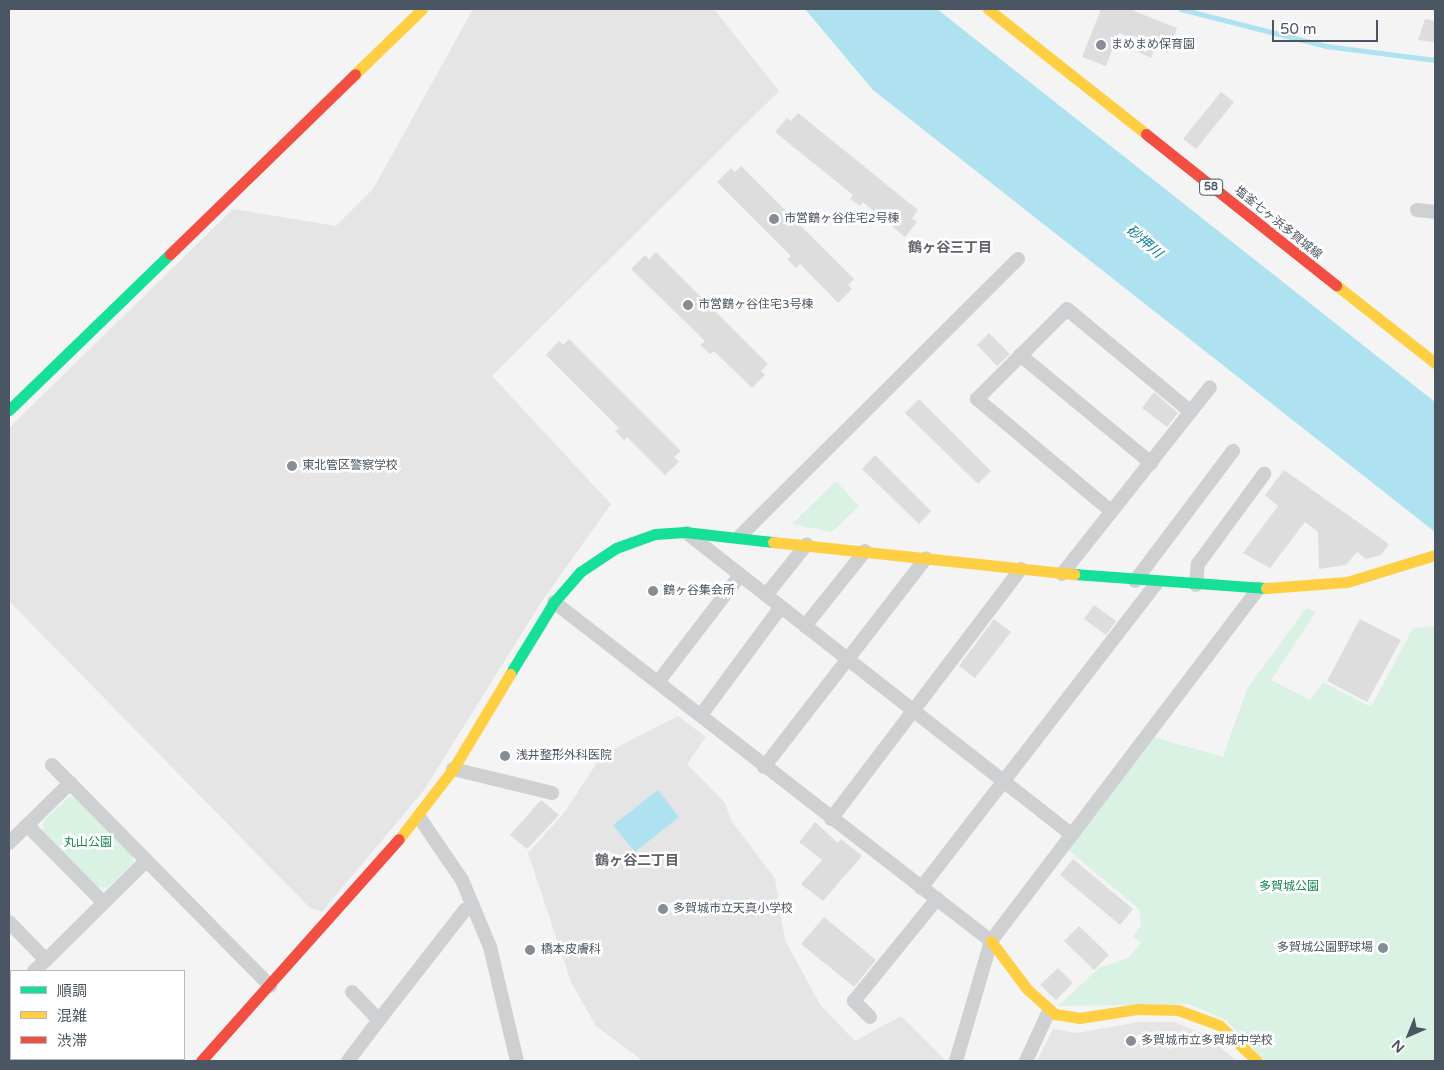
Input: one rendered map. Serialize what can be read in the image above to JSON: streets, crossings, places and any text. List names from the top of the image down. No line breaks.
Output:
{"streets":{"street":["58","塩釜七ヶ浜多賀城線"]},"districts":["鶴ヶ谷三丁目","鶴ヶ谷二丁目"],"water":["砂押川"],"parks":["丸山公園","多賀城公園"],"places":["まめまめ保育園","市営鶴ヶ谷住宅2号棟","市営鶴ヶ谷住宅3号棟","東北管区警察学校","鶴ヶ谷集会所","浅井整形外科医院","多賀城市立天真小学校","多賀城公園野球場","橋本皮膚科","多賀城市立多賀城中学校"],"legend":["順調","混雑","渋滞"],"scale_bar":"50 m","north":"bottom left"}
